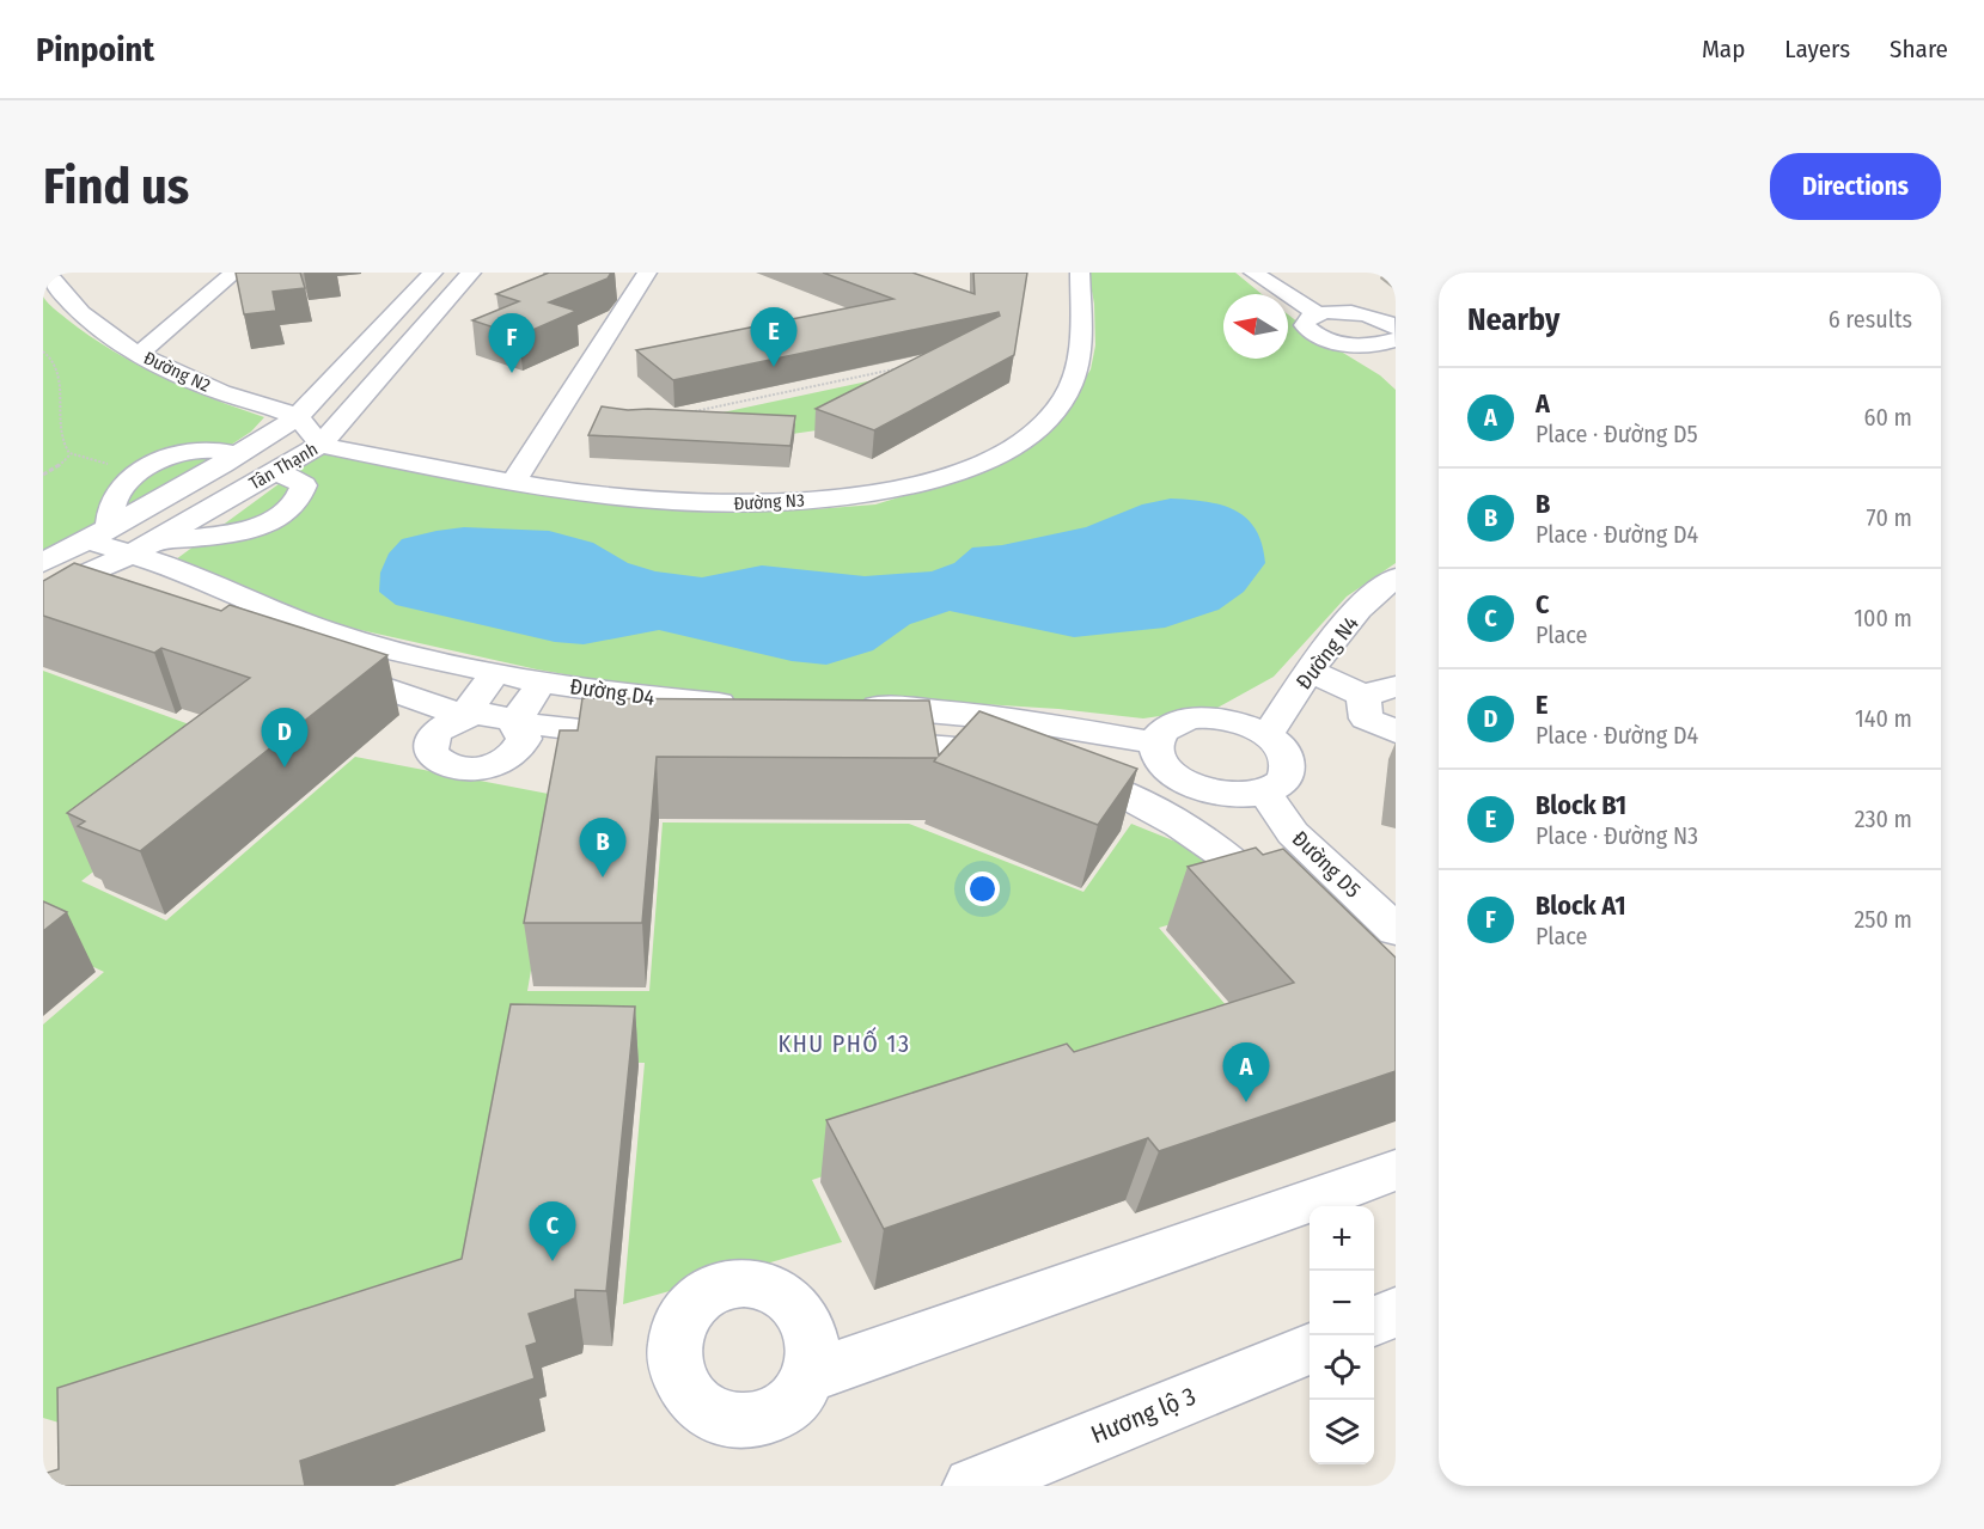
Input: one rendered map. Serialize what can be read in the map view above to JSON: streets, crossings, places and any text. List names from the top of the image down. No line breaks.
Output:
{"streets":{"street":["Đường N2","Tân Thạnh","Đường N3","Đường N4","Đường D4","Đường D5","Hương lộ 3"]},"crossings":[["Đường N2","Tân Thạnh"],["Đường N2","Đường N3"],["Tân Thạnh","Đường N3"],["Tân Thạnh","Đường D4"]],"districts":["KHU PHỐ 13"],"north":"left","page":{"header":"Pinpoint","nav":["Map","Layers","Share"],"buttons":"Directions","title":"Find us","heading":["Nearby","6 results"],"pins":["E","F","D","B","A","C"],"list":[{"mark":"A","name":"A","note":"Place · Đường D5","value":"60 m"},{"mark":"B","name":"B","note":"Place · Đường D4","value":"70 m"},{"mark":"C","name":"C","note":"Place","value":"100 m"},{"mark":"D","name":"E","note":"Place · Đường D4","value":"140 m"},{"mark":"E","name":"Block B1","note":"Place · Đường N3","value":"230 m"},{"mark":"F","name":"Block A1","note":"Place","value":"250 m"}],"map_buttons":["+","−"]}}
